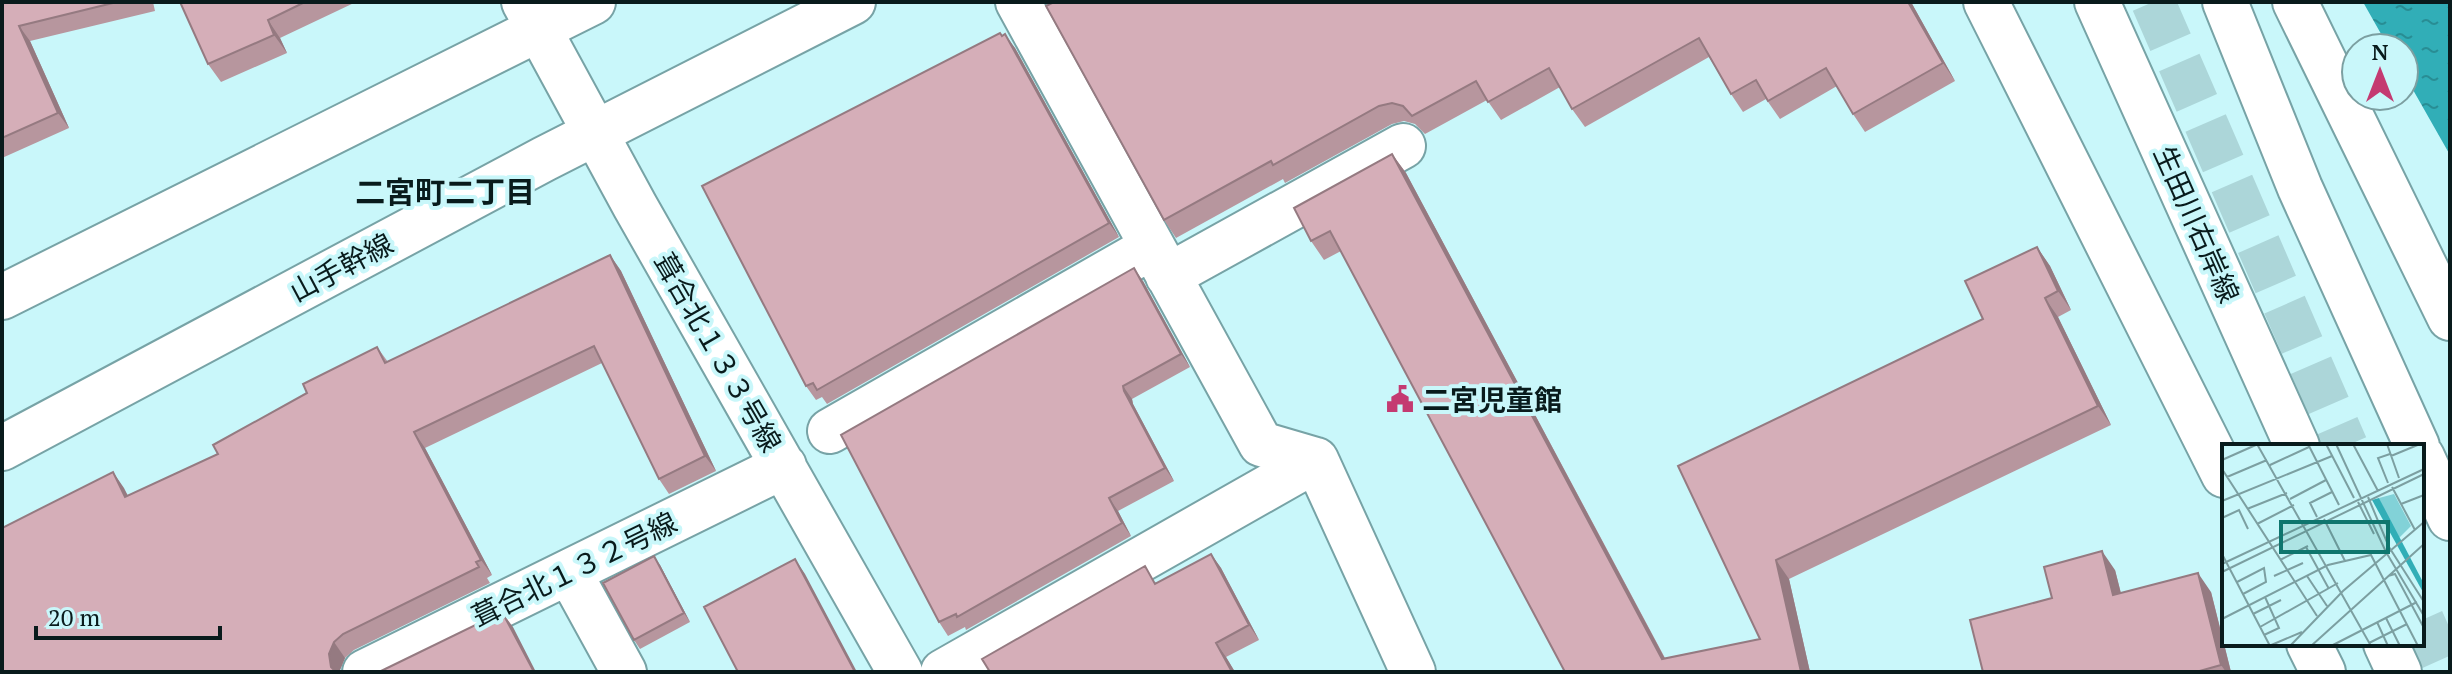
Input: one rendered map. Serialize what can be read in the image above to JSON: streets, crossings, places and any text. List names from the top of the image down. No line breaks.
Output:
{"streets":{"street":["生田川右岸線","山手幹線","葺合北１３３号線","葺合北１３２号線"]},"crossings":[["山手幹線","葺合北１３３号線"],["葺合北１３３号線","葺合北１３２号線"]],"districts":["二宮町二丁目"],"places":{"public building":["二宮児童館"]},"scale_bar":"20 m","north":"top"}
